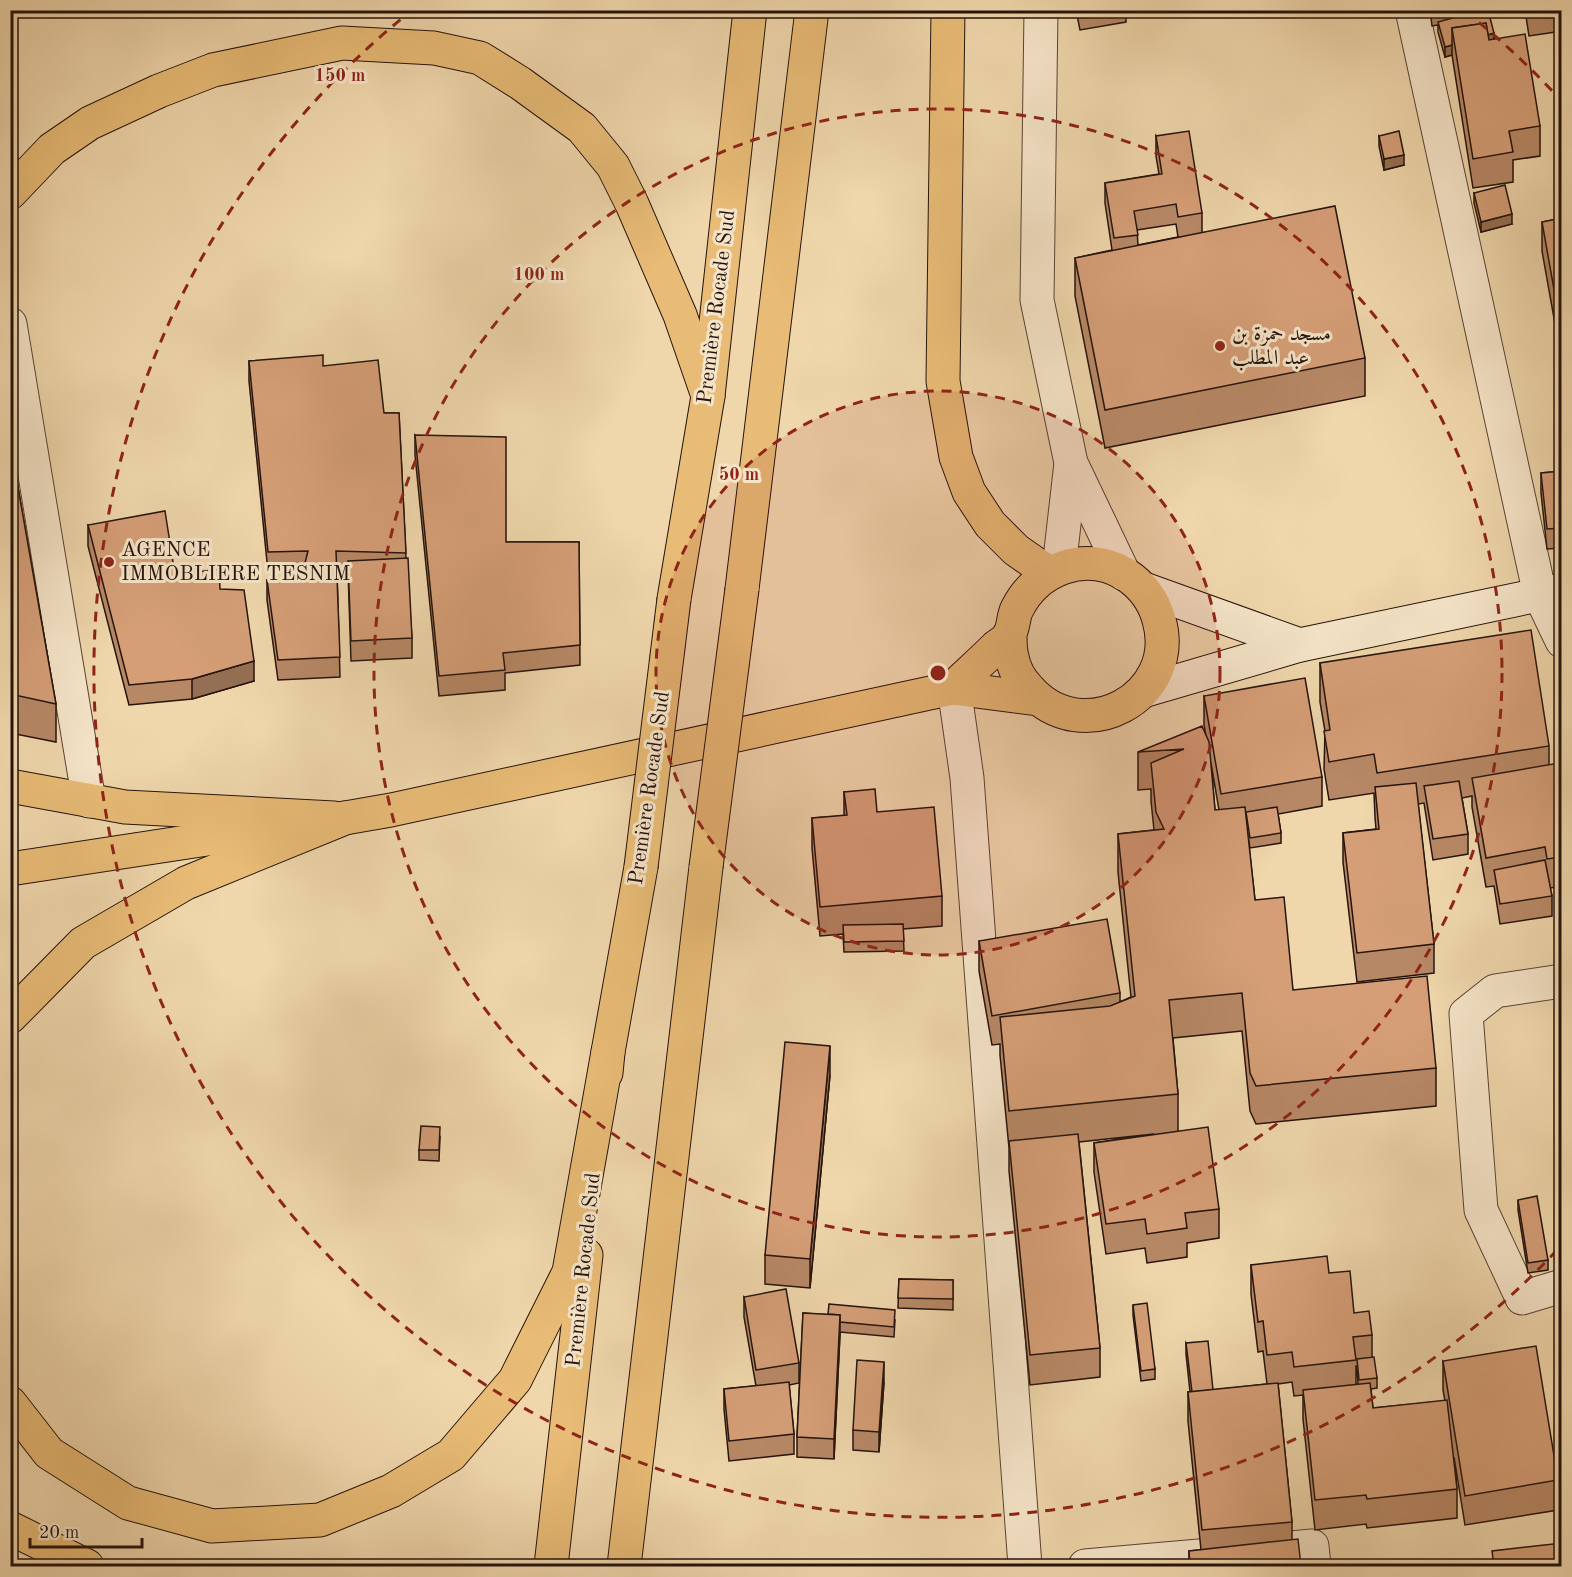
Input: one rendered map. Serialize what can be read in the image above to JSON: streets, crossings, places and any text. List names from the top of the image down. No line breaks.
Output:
{"streets":{"main road":["Première Rocade Sud"]},"places":["مسجد حمزة بن عبد المطلب","AGENCE IMMOBLIERE TESNIM"],"scale_bar":"20 m","rings":["150 m","100 m","50 m"]}
